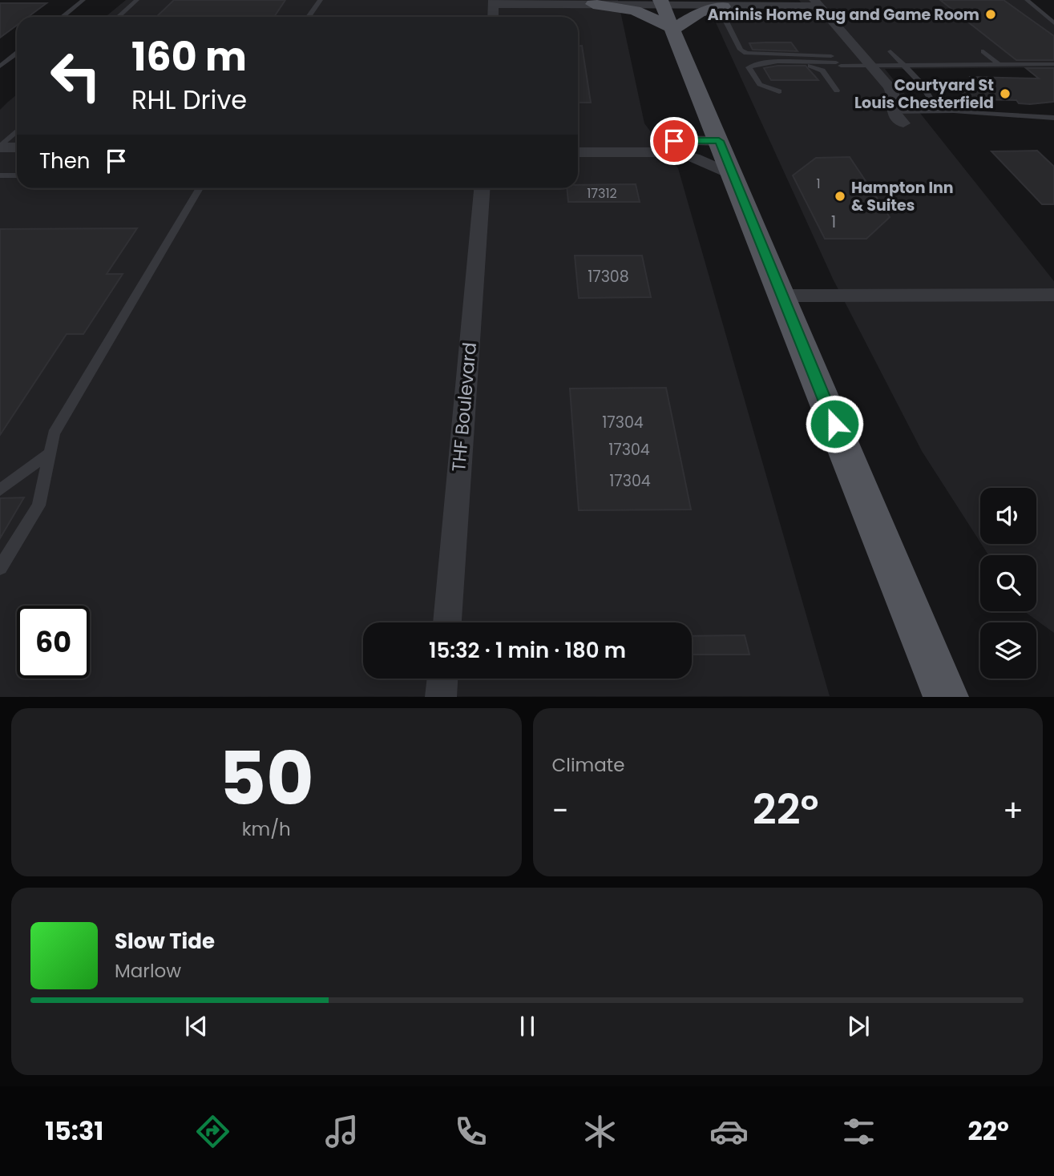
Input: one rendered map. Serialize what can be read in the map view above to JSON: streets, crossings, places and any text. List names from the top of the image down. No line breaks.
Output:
{"streets":{"street":["THF Boulevard"]},"places":["Aminis Home Rug and Game Room","Courtyard St Louis Chesterfield","Hampton Inn & Suites"],"house_numbers":["1","17312","1","17308","17304","17304","17304"],"page":{"turn":["160 m","RHL Drive"],"then":"Then","limit":"60","trip":"15:32 · 1 min · 180 m","tile":[["50","km/h"],"Climate"],"heat":["−","22°","+"],"song":["Slow Tide","Marlow"],"tabs":["15:31","22°"]}}
